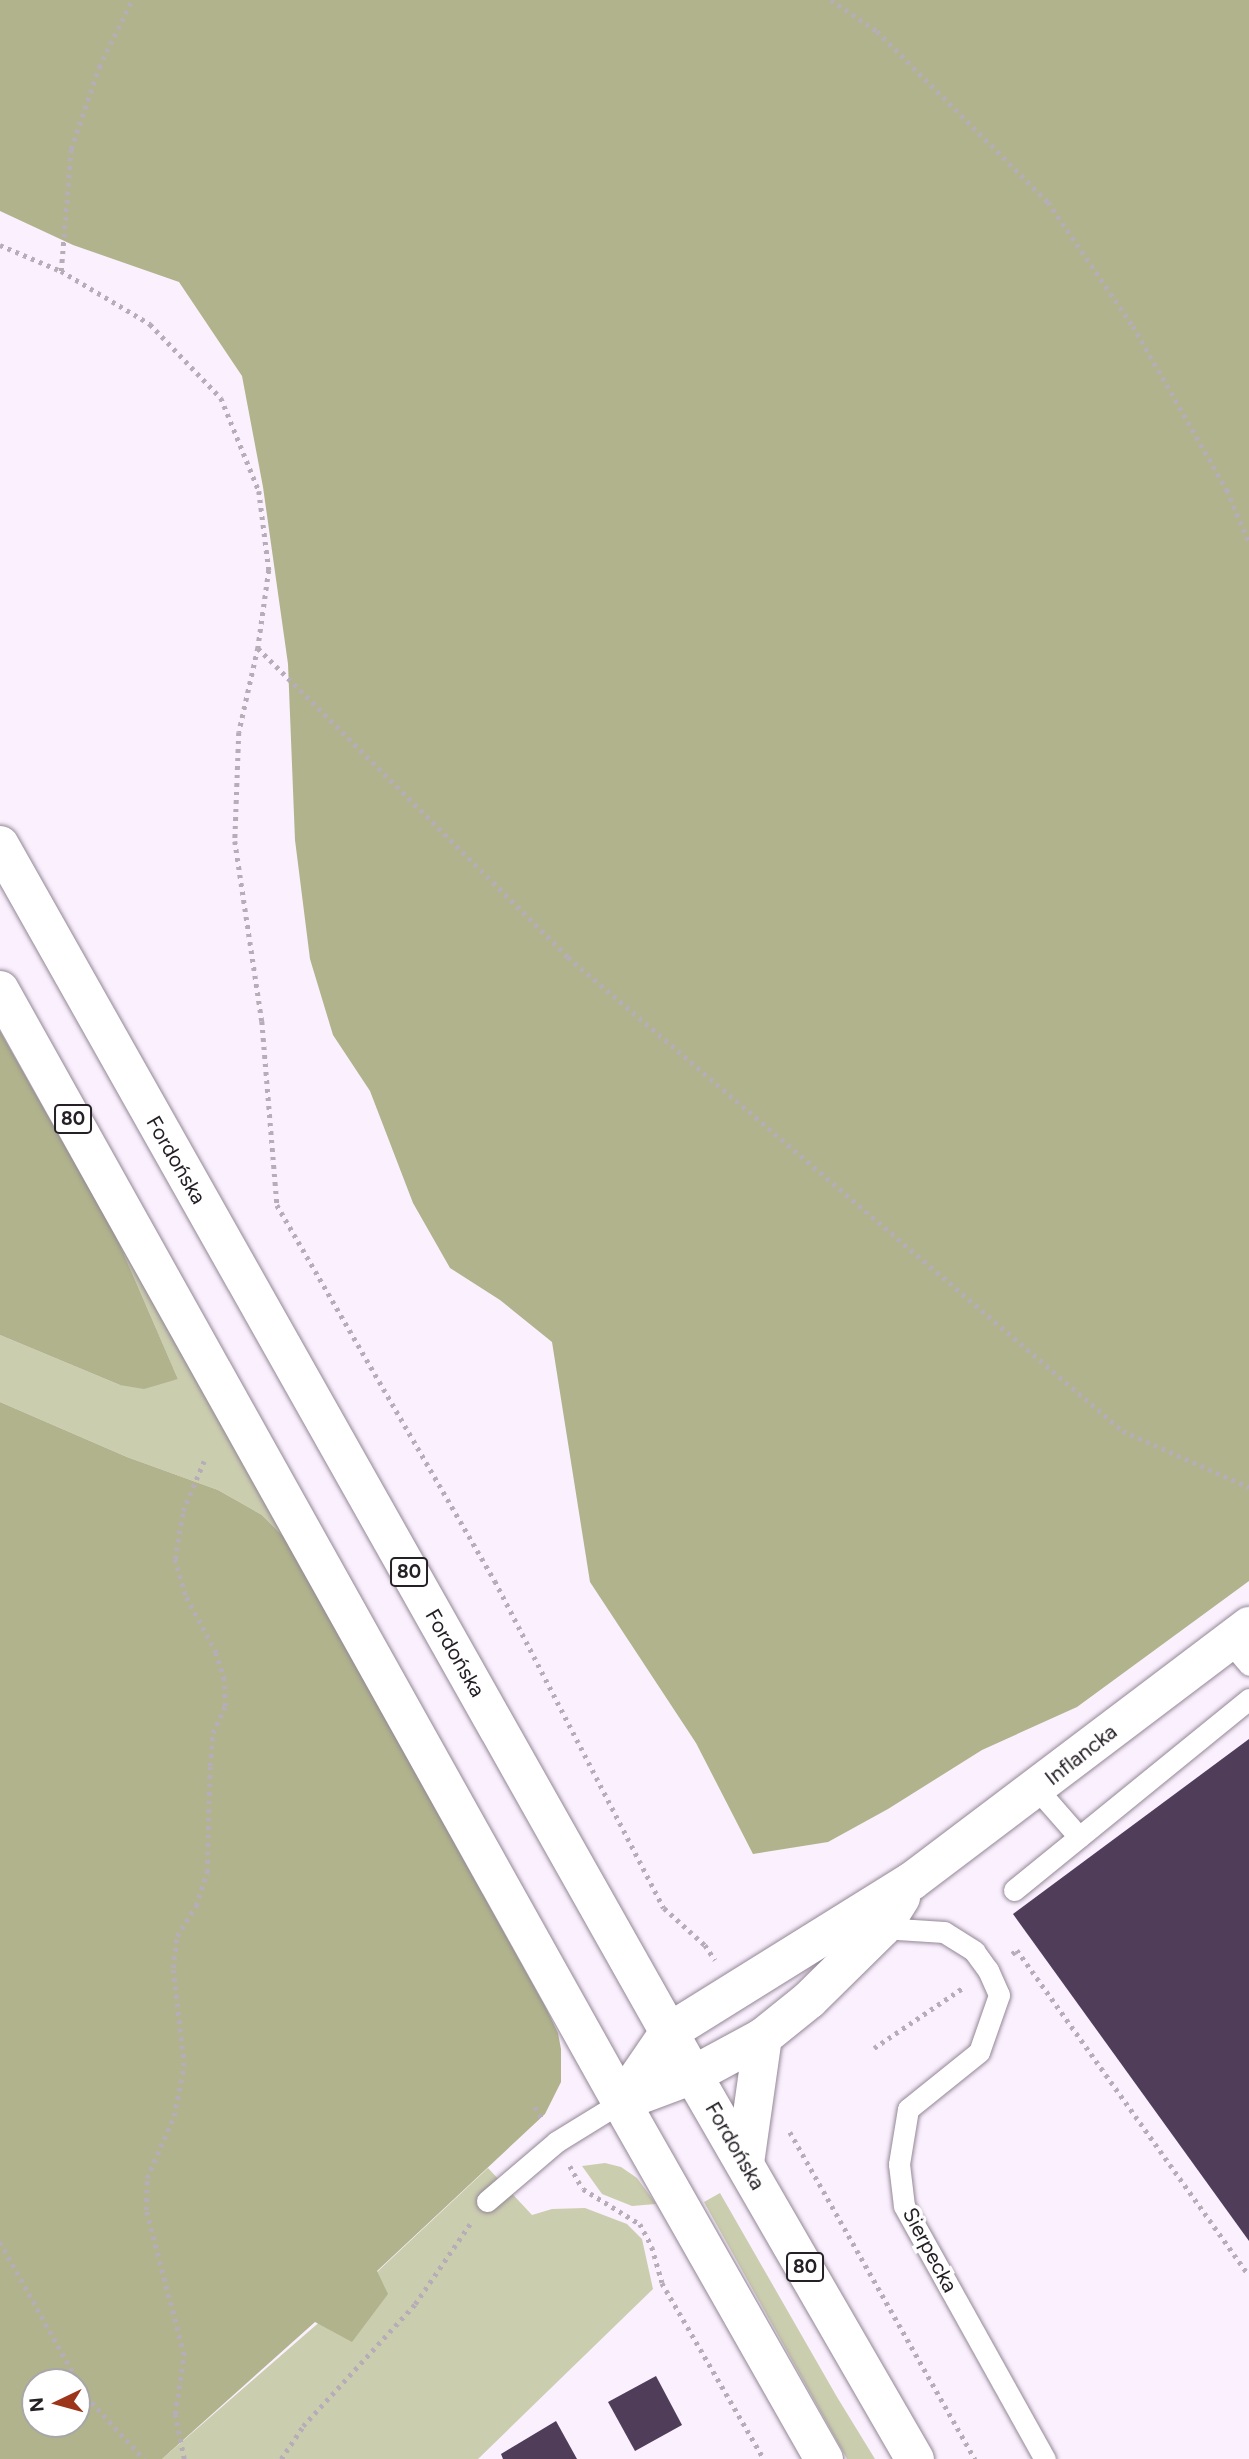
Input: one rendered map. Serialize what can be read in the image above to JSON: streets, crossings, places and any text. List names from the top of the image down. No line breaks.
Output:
{"streets":{"main road":["80","Fordońska","Inflancka"],"lane":["Sierpecka"]},"crossings":[["80","Inflancka"],["Fordońska","Inflancka"],["Inflancka","Sierpecka"]],"north":"left"}
